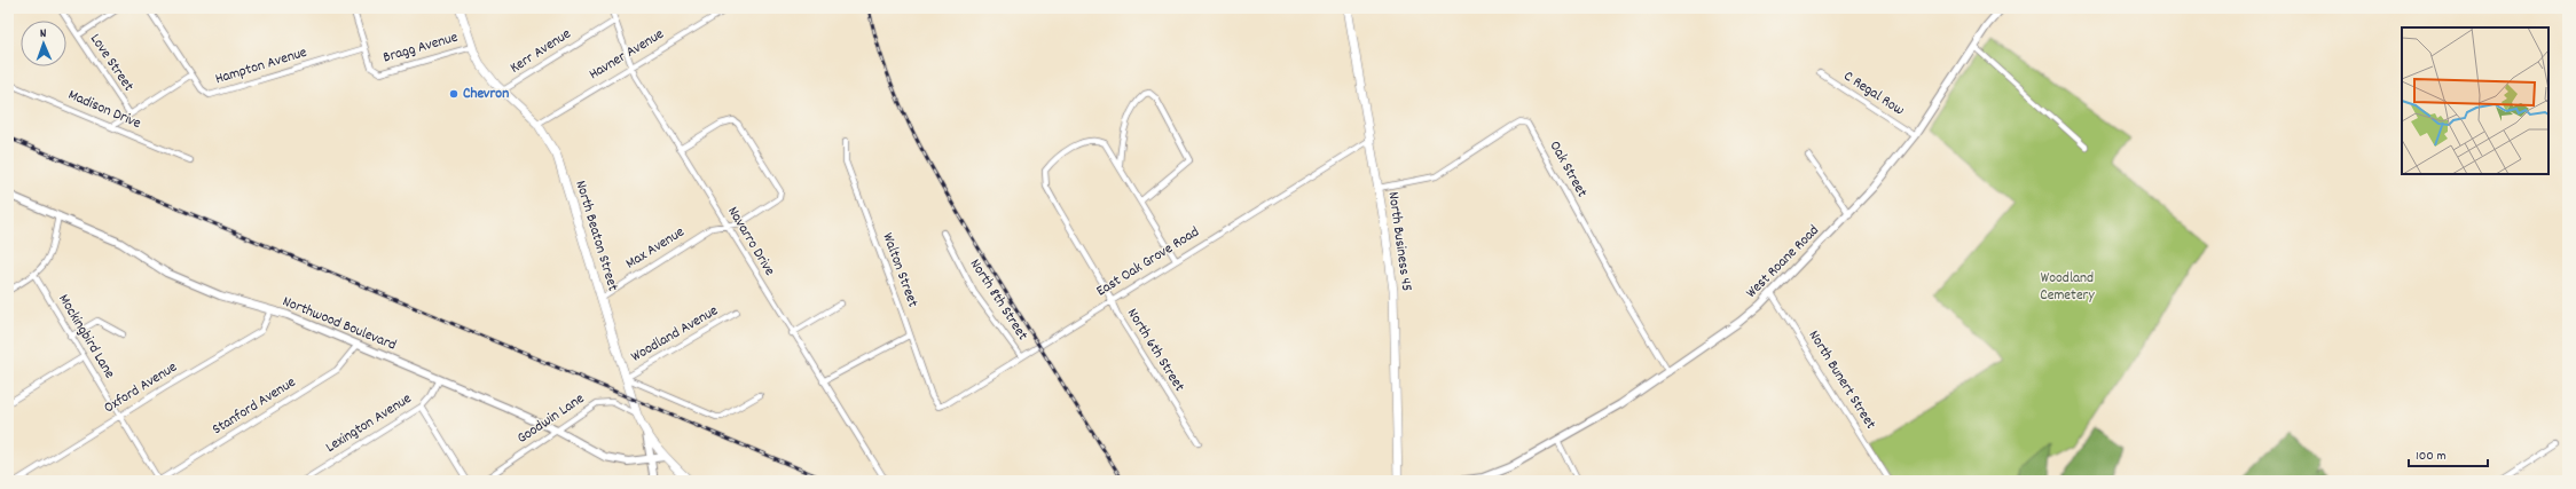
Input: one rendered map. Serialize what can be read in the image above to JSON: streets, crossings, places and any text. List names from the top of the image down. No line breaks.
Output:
{"streets":{"main road":["North Beaton Street","North Business 45"],"street":["Bragg Avenue","Kerr Avenue","Havner Avenue","Love Street","Hampton Avenue","C Regal Row","Madison Drive","Oak Street","Navarro Drive","Max Avenue","East Oak Grove Road","West Roane Road","Walton Street","North 8th Street","Northwood Boulevard","Woodland Avenue","Mockingbird Lane","North 6th Street","North Bunert Street","Oxford Avenue","Stanford Avenue","Goodwin Lane","Lexington Avenue"]},"crossings":[["Bragg Avenue","Hampton Avenue"],["Bragg Avenue","North Beaton Street"],["Kerr Avenue","North Beaton Street"],["Kerr Avenue","Navarro Drive"],["Havner Avenue","North Beaton Street"],["Havner Avenue","Navarro Drive"],["Love Street","Hampton Avenue"],["Love Street","Madison Drive"],["C Regal Row","West Roane Road"],["Oak Street","North Business 45"],["Oak Street","West Roane Road"],["North Beaton Street","Max Avenue"],["North Beaton Street","Northwood Boulevard"],["North Beaton Street","Woodland Avenue"],["North Beaton Street","Goodwin Lane"],["Navarro Drive","Max Avenue"],["North Business 45","East Oak Grove Road"],["North Business 45","West Roane Road"],["East Oak Grove Road","Walton Street"],["East Oak Grove Road","North 8th Street"],["East Oak Grove Road","North 6th Street"],["West Roane Road","North Bunert Street"],["Northwood Boulevard","Oxford Avenue"],["Northwood Boulevard","Stanford Avenue"],["Northwood Boulevard","Goodwin Lane"],["Northwood Boulevard","Lexington Avenue"],["Mockingbird Lane","Oxford Avenue"],["Mockingbird Lane","Stanford Avenue"]],"parks":["Woodland Cemetery"],"places":["Chevron"],"scale_bar":"100 m","north":"top"}
